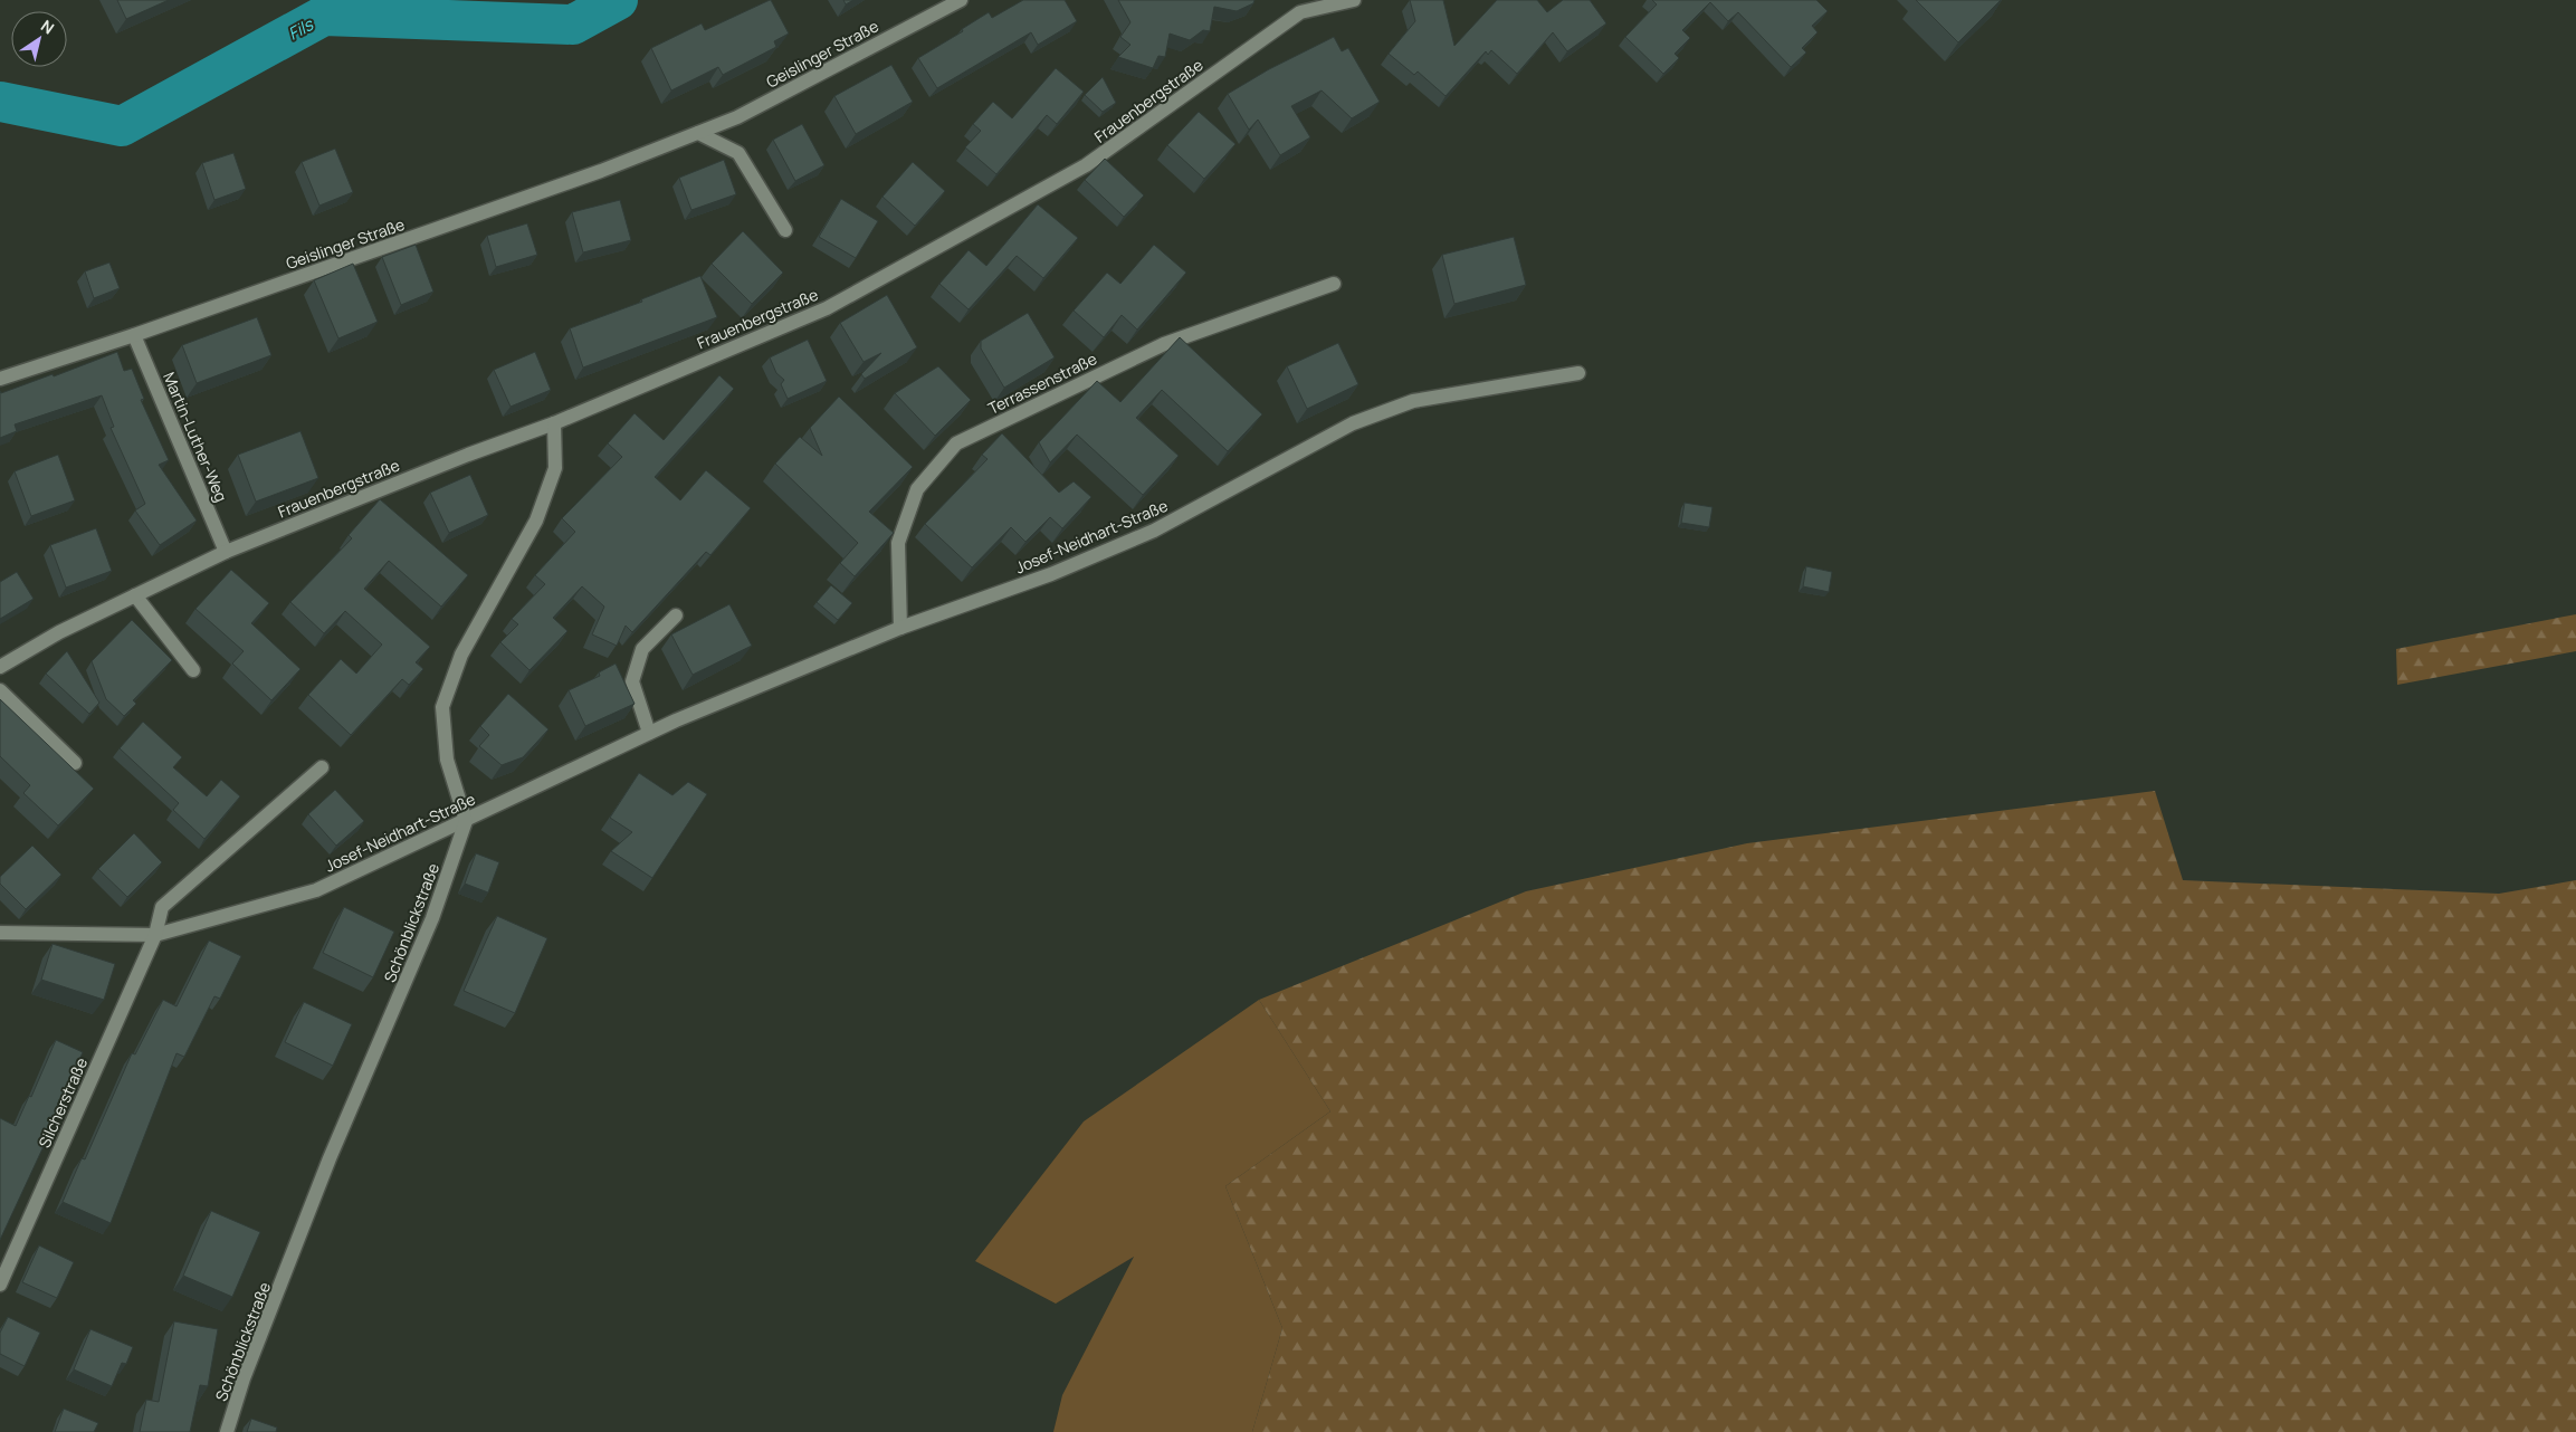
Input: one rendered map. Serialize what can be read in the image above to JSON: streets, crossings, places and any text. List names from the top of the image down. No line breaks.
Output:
{"streets":{"street":["Geislinger Straße","Frauenbergstraße","Terrassenstraße","Martin-Luther-Weg","Josef-Neidhart-Straße","Schönblickstraße","Silcherstraße"]},"crossings":[["Geislinger Straße","Martin-Luther-Weg"],["Frauenbergstraße","Martin-Luther-Weg"],["Terrassenstraße","Josef-Neidhart-Straße"],["Josef-Neidhart-Straße","Schönblickstraße"],["Josef-Neidhart-Straße","Silcherstraße"]],"water":["Fils"],"north":"top right"}
